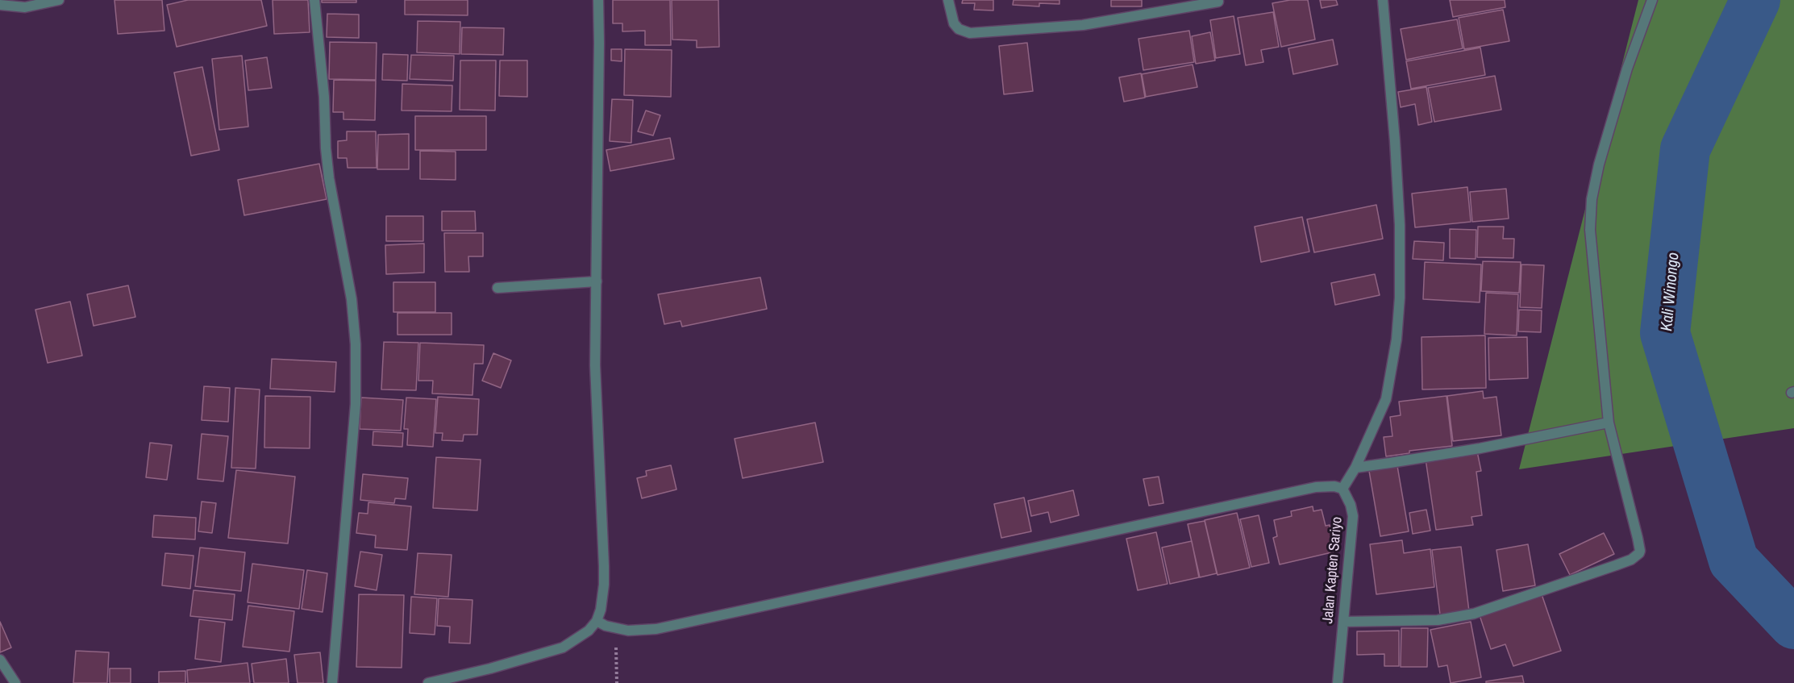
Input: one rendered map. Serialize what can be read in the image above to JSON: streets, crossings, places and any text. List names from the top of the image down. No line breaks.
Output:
{"streets":{"street":["Jalan Kapten Sariyo"]},"water":["Kali Winongo"]}
